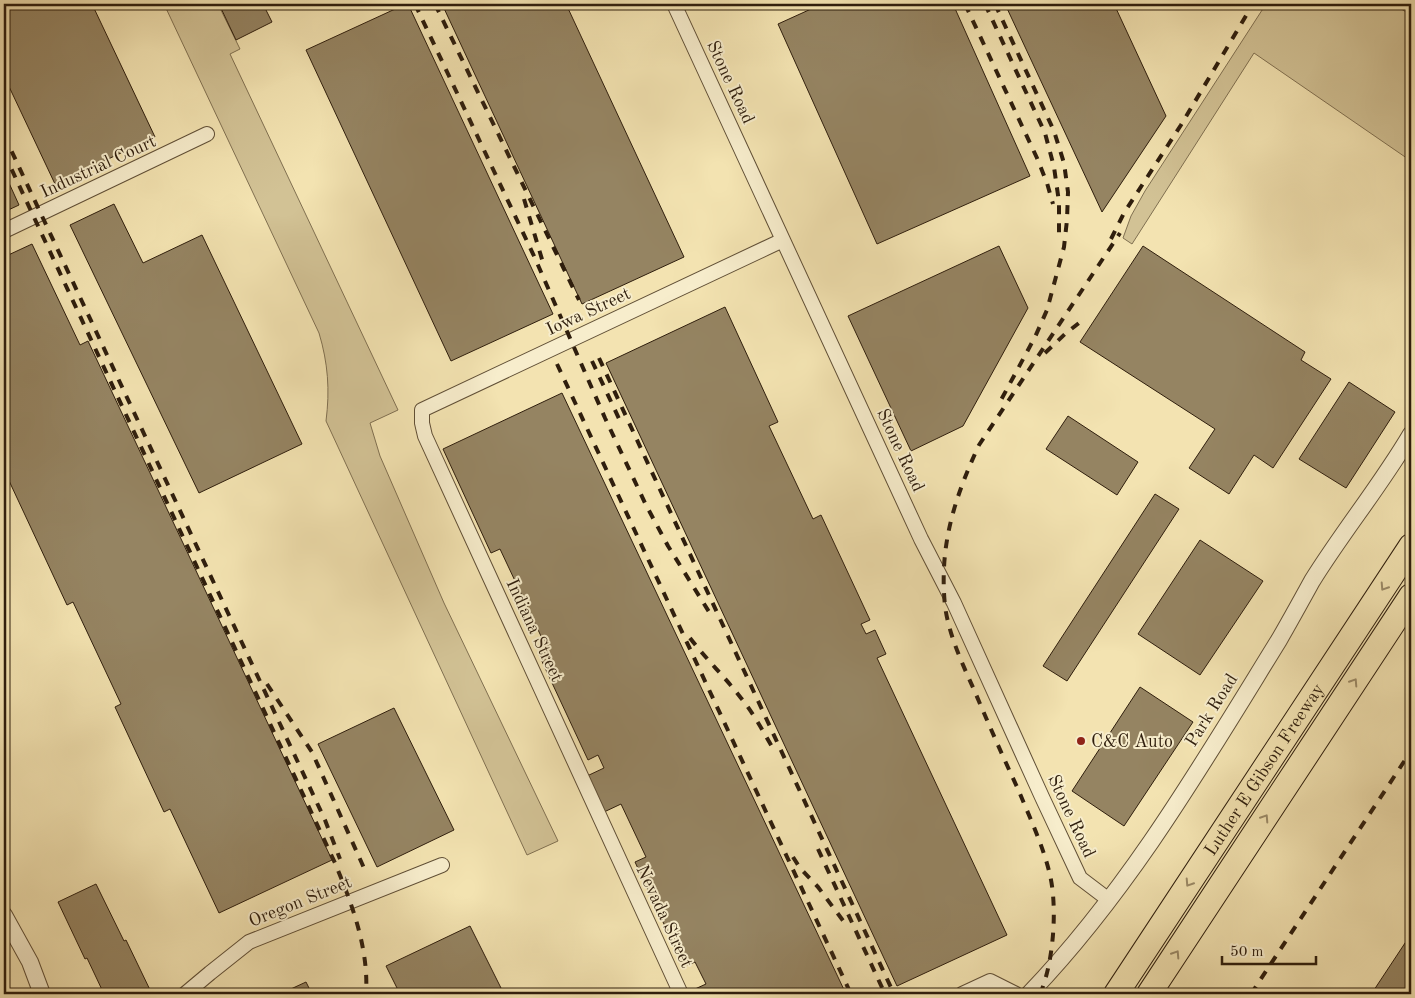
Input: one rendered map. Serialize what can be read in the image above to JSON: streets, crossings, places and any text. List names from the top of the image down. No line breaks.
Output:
{"streets":{"highway":["Luther E Gibson Freeway"],"street":["Stone Road","Industrial Court","Iowa Street","Indiana Street","Park Road","Oregon Street","Nevada Street"]},"crossings":[["Stone Road","Iowa Street"],["Stone Road","Park Road"],["Iowa Street","Indiana Street"],["Indiana Street","Nevada Street"]],"places":["C&C Auto"],"scale_bar":"50 m"}
